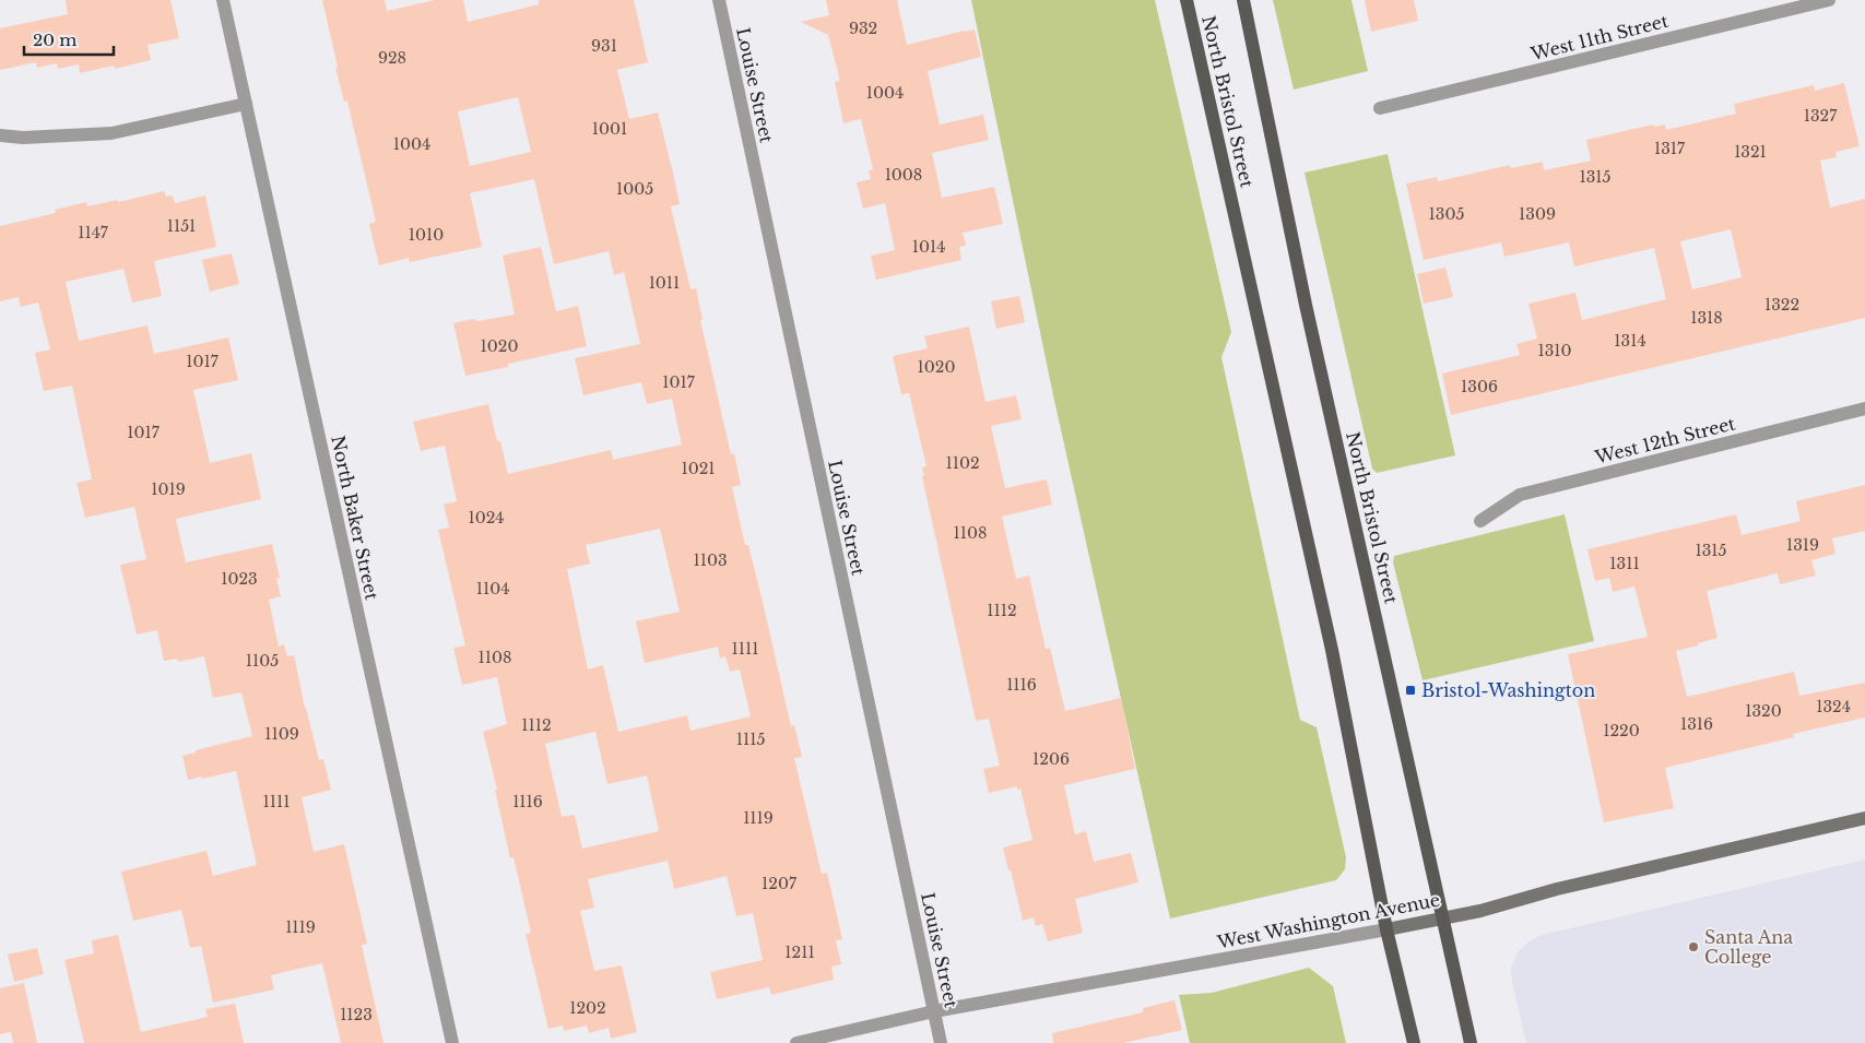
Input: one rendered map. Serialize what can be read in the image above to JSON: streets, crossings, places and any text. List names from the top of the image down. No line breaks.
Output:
{"streets":{"main road":["North Bristol Street"],"street":["West 11th Street","Louise Street","West 12th Street","North Baker Street","West Washington Avenue"]},"crossings":[["Louise Street","West Washington Avenue"],["North Bristol Street","West Washington Avenue"]],"places":{"transit":["Bristol-Washington"],"other":["Santa Ana College"]},"house_numbers":["932","931","928","1004","1327","1001","1004","1317","1321","1008","1315","1005","1305","1309","1151","1147","1010","1014","1011","1322","1318","1314","1020","1310","1017","1020","1017","1306","1017","1102","1021","1019","1024","1108","1319","1315","1103","1311","1023","1104","1112","1111","1108","1105","1116","1324","1320","1316","1112","1220","1109","1115","1206","1111","1116","1119","1207","1119","1211","1202","1123"],"scale_bar":"20 m"}
